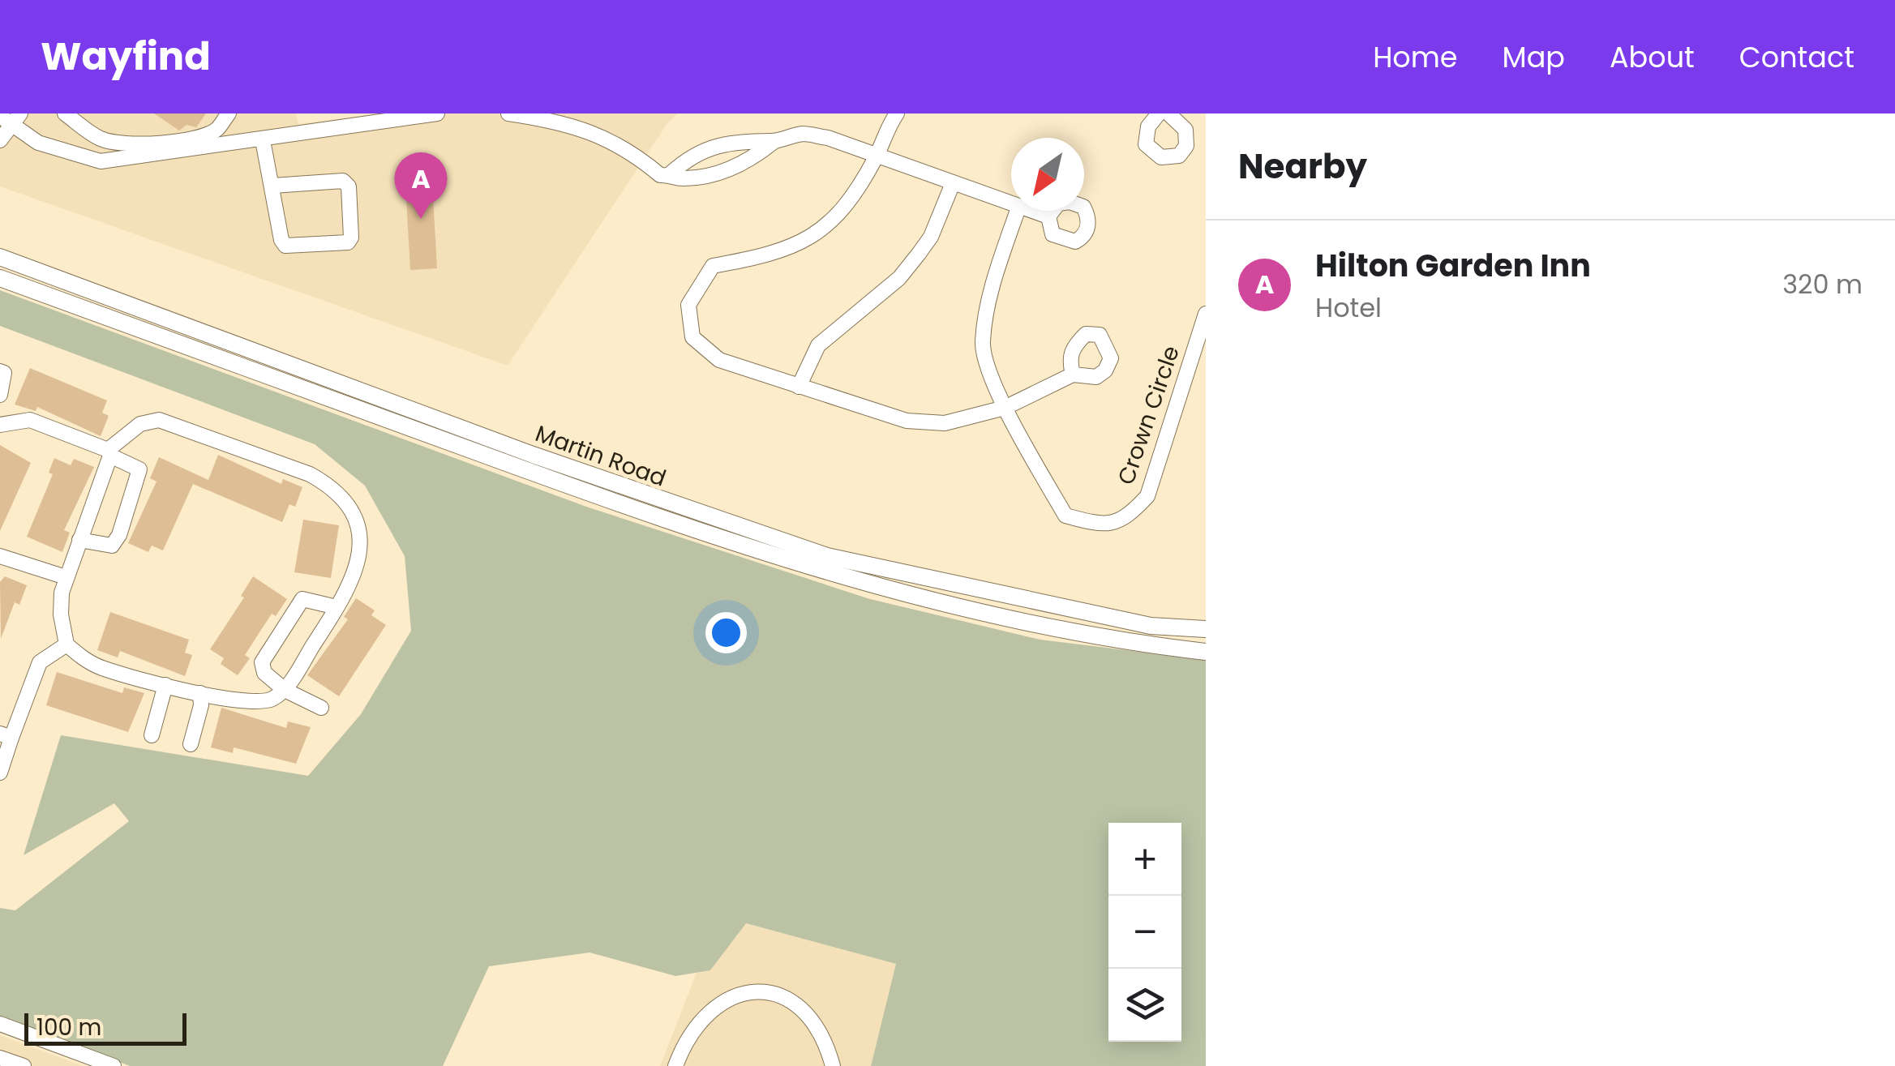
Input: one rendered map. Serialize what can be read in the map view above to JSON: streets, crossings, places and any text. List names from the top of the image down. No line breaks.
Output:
{"streets":{"main road":["Martin Road"],"street":["Crown Circle"]},"scale_bar":"100 m","north":"bottom left","page":{"header":"Wayfind","nav":["Home","Map","About","Contact"],"heading":"Nearby","pins":"A","list":[{"mark":"A","name":"Hilton Garden Inn","note":"Hotel","value":"320 m"}],"map_buttons":["+","−"],"scale":"100 m"}}
